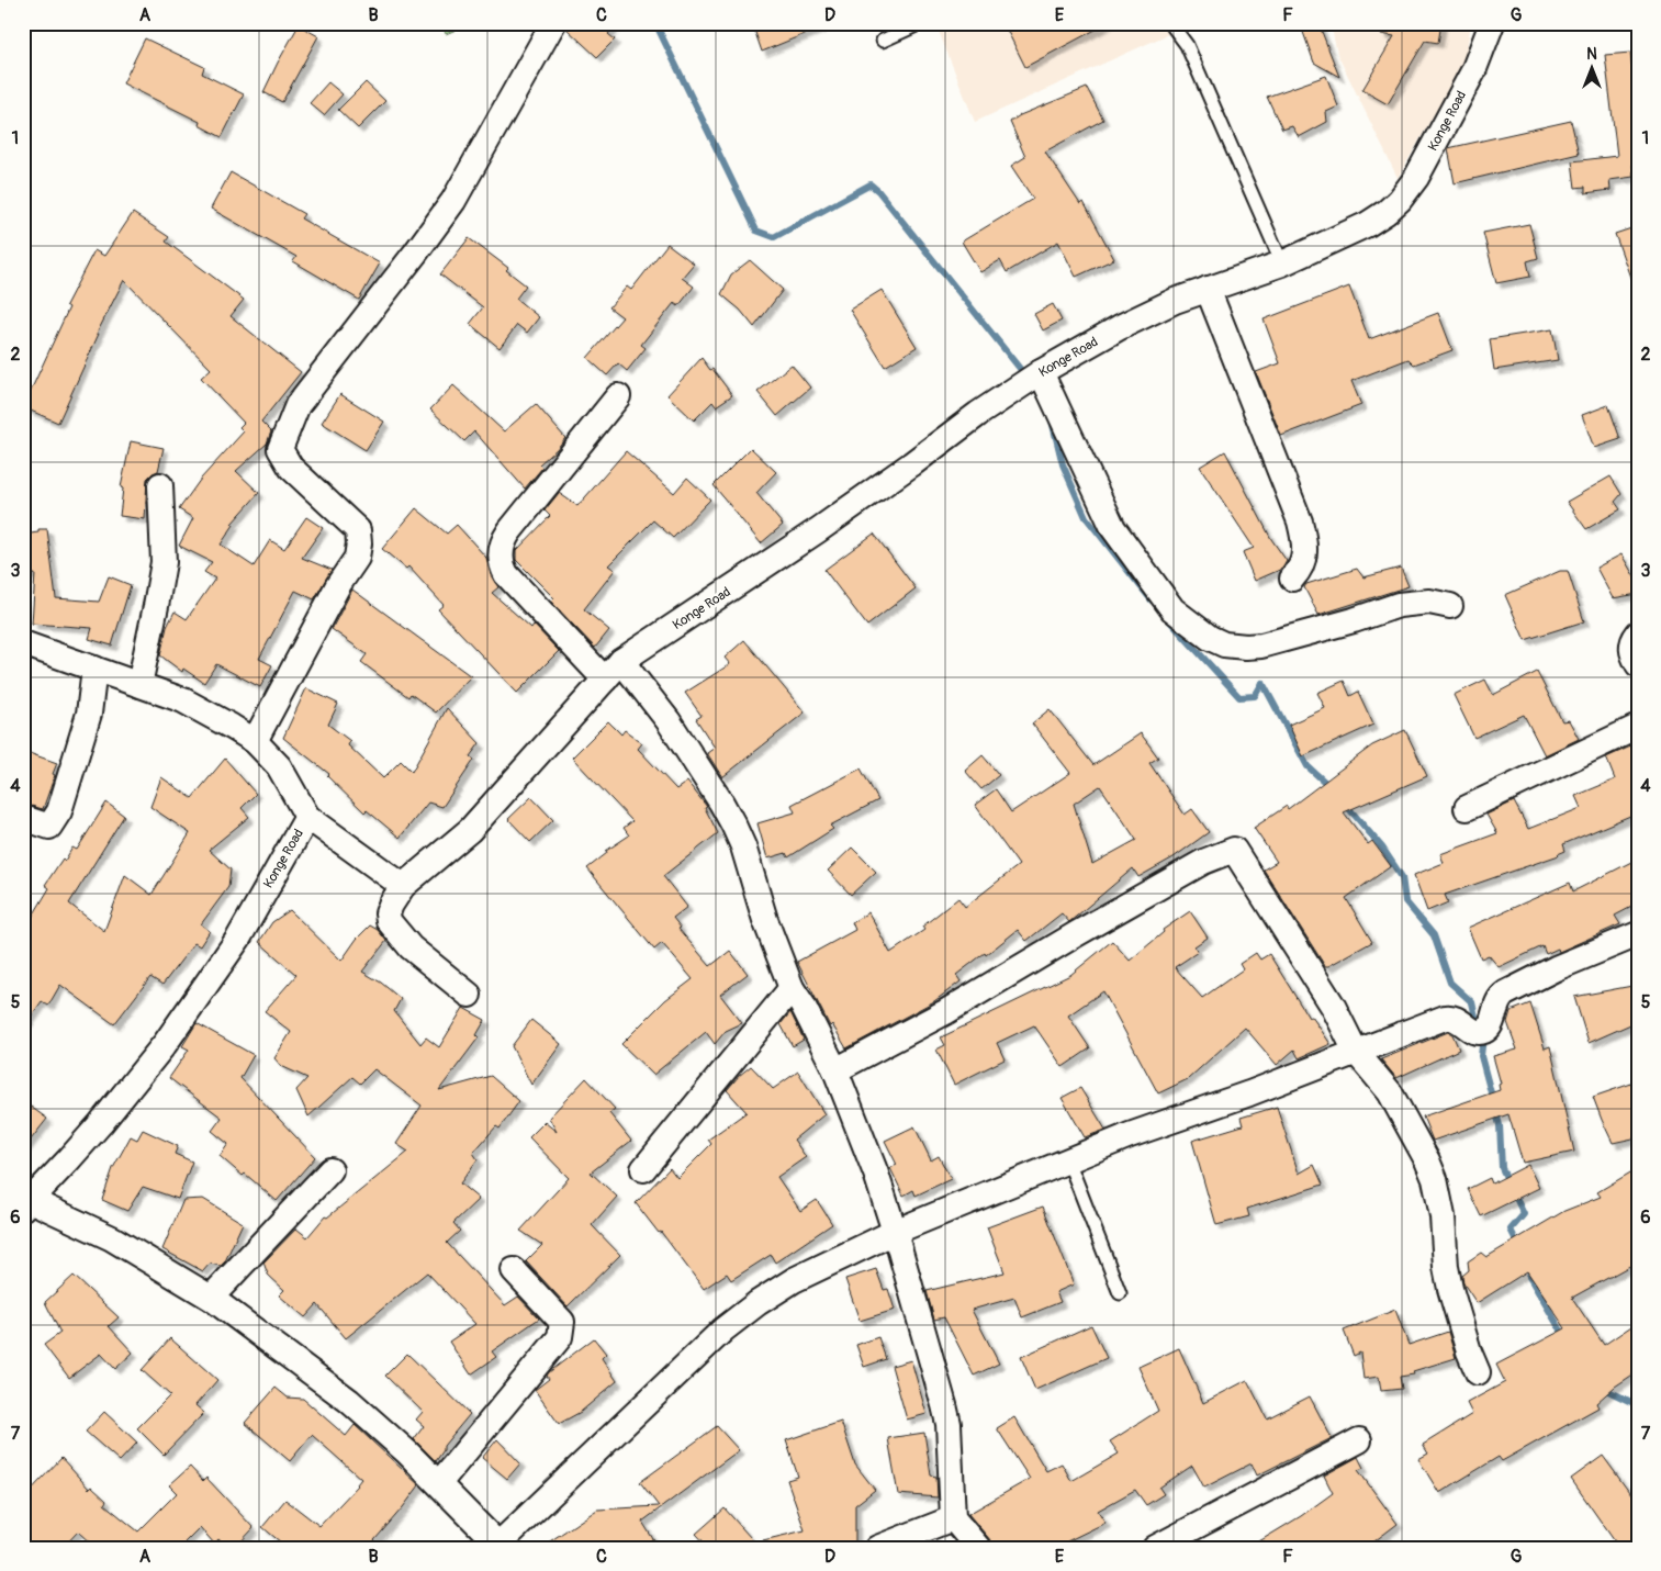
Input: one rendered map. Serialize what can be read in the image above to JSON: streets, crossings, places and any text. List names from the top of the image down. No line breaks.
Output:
{"streets":{"street":["Konge Road"]},"north":"top","grid":{"columns":["A","B","C","D","E","F","G"],"rows":["1","2","3","4","5","6","7"]}}
